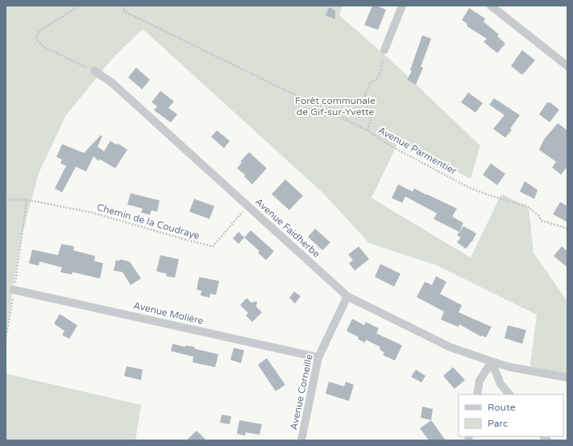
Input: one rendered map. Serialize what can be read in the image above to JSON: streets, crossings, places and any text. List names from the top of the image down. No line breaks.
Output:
{"streets":{"street":["Avenue Faidherbe","Avenue Molière","Avenue Corneille"],"path":["Avenue Parmentier","Chemin de la Coudraye"]},"crossings":[["Chemin de la Coudraye","Avenue Faidherbe"],["Avenue Faidherbe","Avenue Corneille"],["Avenue Molière","Avenue Corneille"]],"parks":["Forêt communale de Gif-sur-Yvette"],"legend":["Route","Parc"]}
